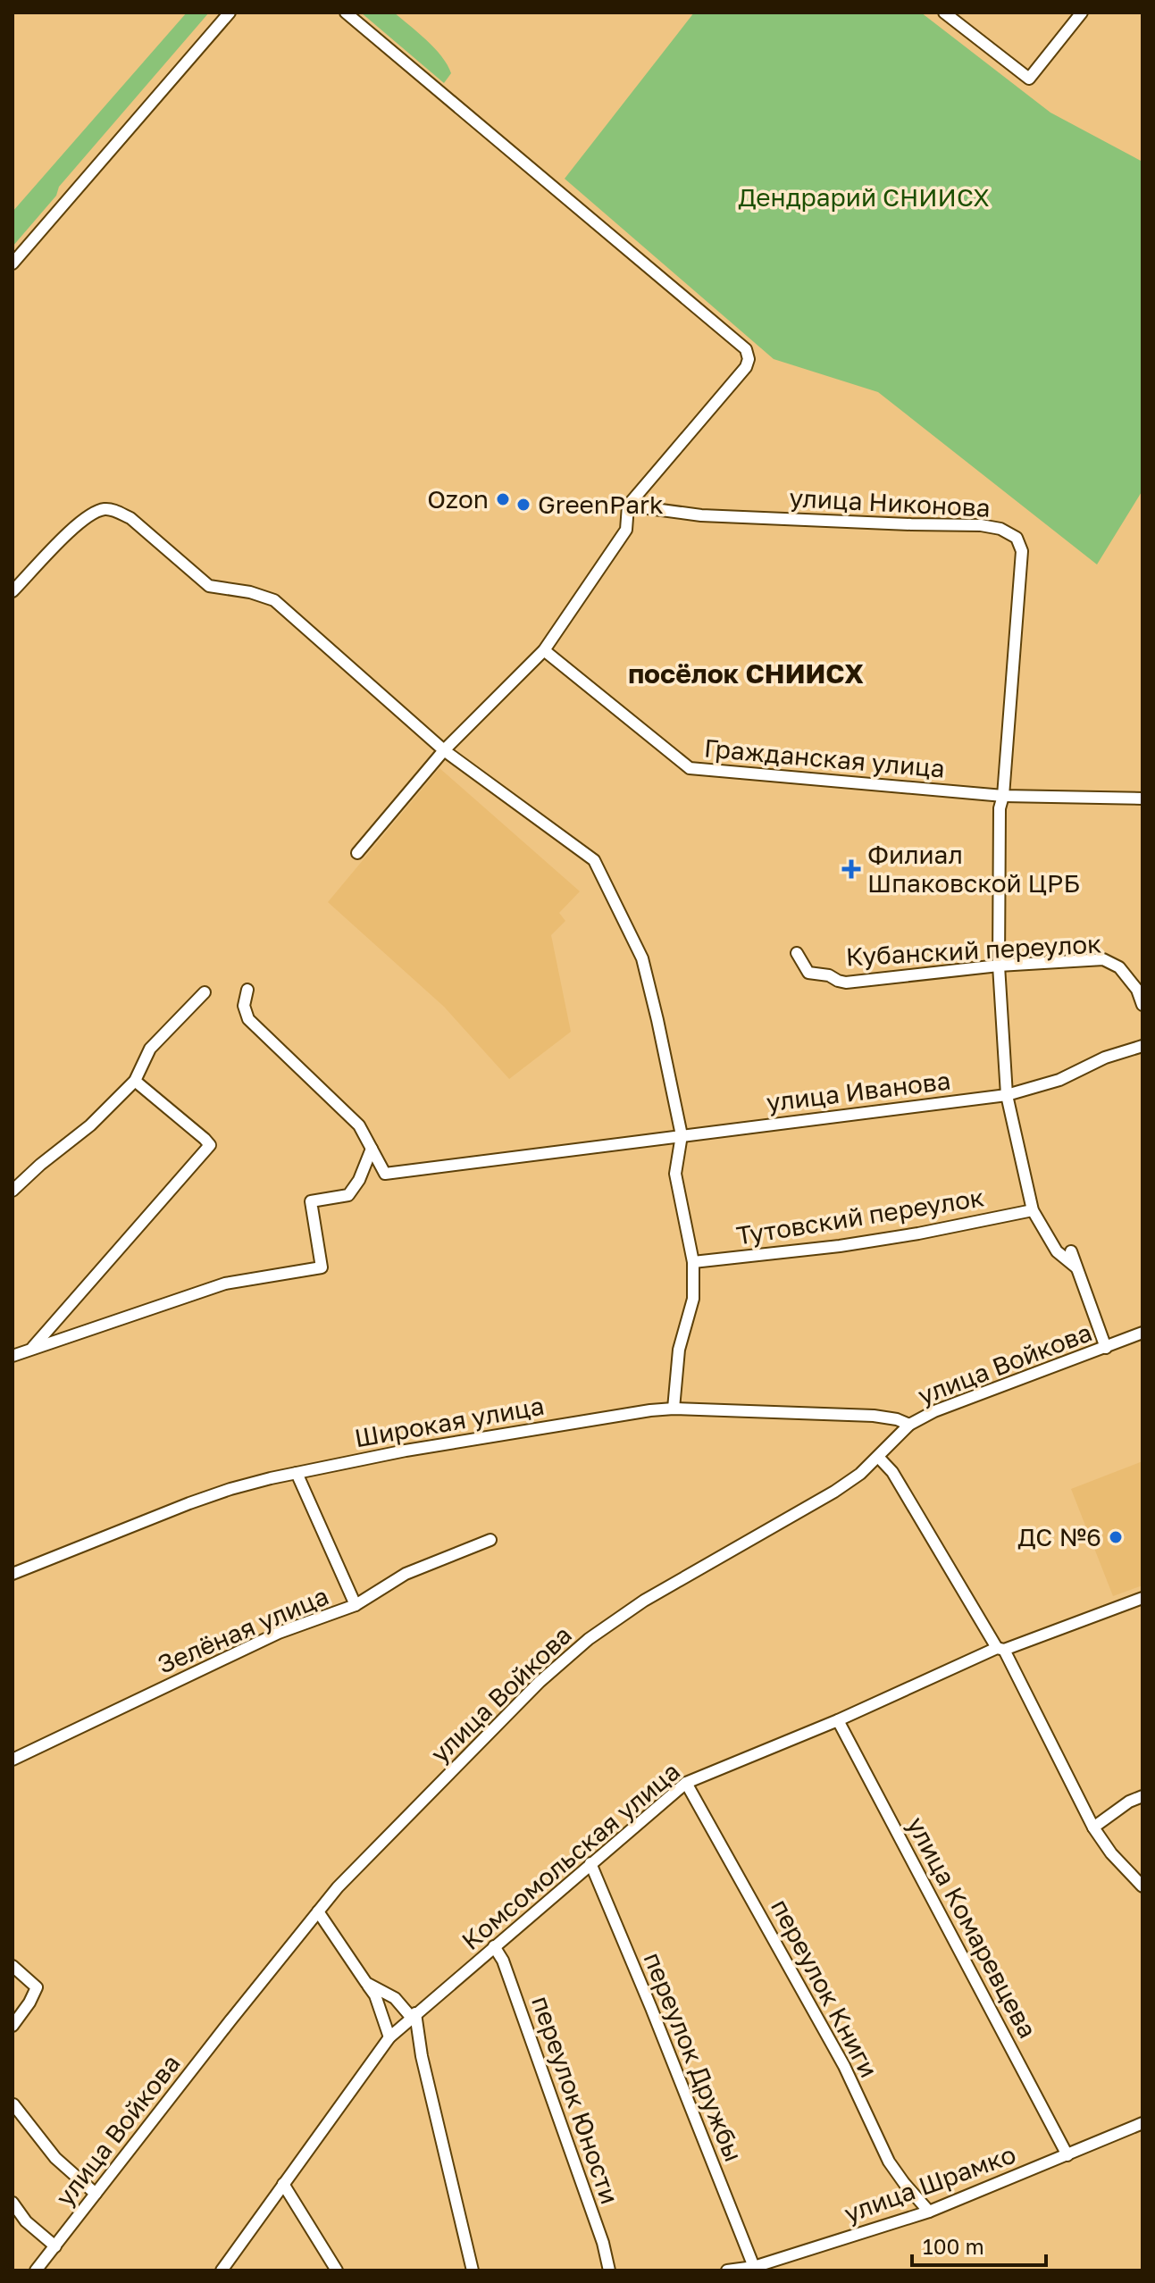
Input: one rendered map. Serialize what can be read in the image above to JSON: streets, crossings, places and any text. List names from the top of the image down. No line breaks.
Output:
{"streets":{"street":["улица Никонова","Гражданская улица","Кубанский переулок","улица Иванова","Тутовский переулок","улица Войкова","Широкая улица","Зелёная улица","Комсомольская улица","улица Комаревцева","переулок Книги","переулок Дружбы","переулок Юности","улица Шрамко"]},"crossings":[["улица Никонова","Гражданская улица"],["улица Никонова","Кубанский переулок"],["улица Никонова","улица Иванова"],["улица Никонова","Тутовский переулок"],["улица Войкова","Широкая улица"],["Комсомольская улица","улица Комаревцева"],["Комсомольская улица","переулок Книги"],["Комсомольская улица","переулок Дружбы"],["Комсомольская улица","переулок Юности"],["улица Комаревцева","улица Шрамко"],["переулок Книги","улица Шрамко"],["переулок Дружбы","улица Шрамко"]],"districts":["посёлок СНИИСХ"],"parks":["Дендрарий СНИИСХ"],"places":{"other":["Ozon","GreenPark","ДС №6"],"health":["Филиал Шпаковской ЦРБ"]},"scale_bar":"100 m"}
